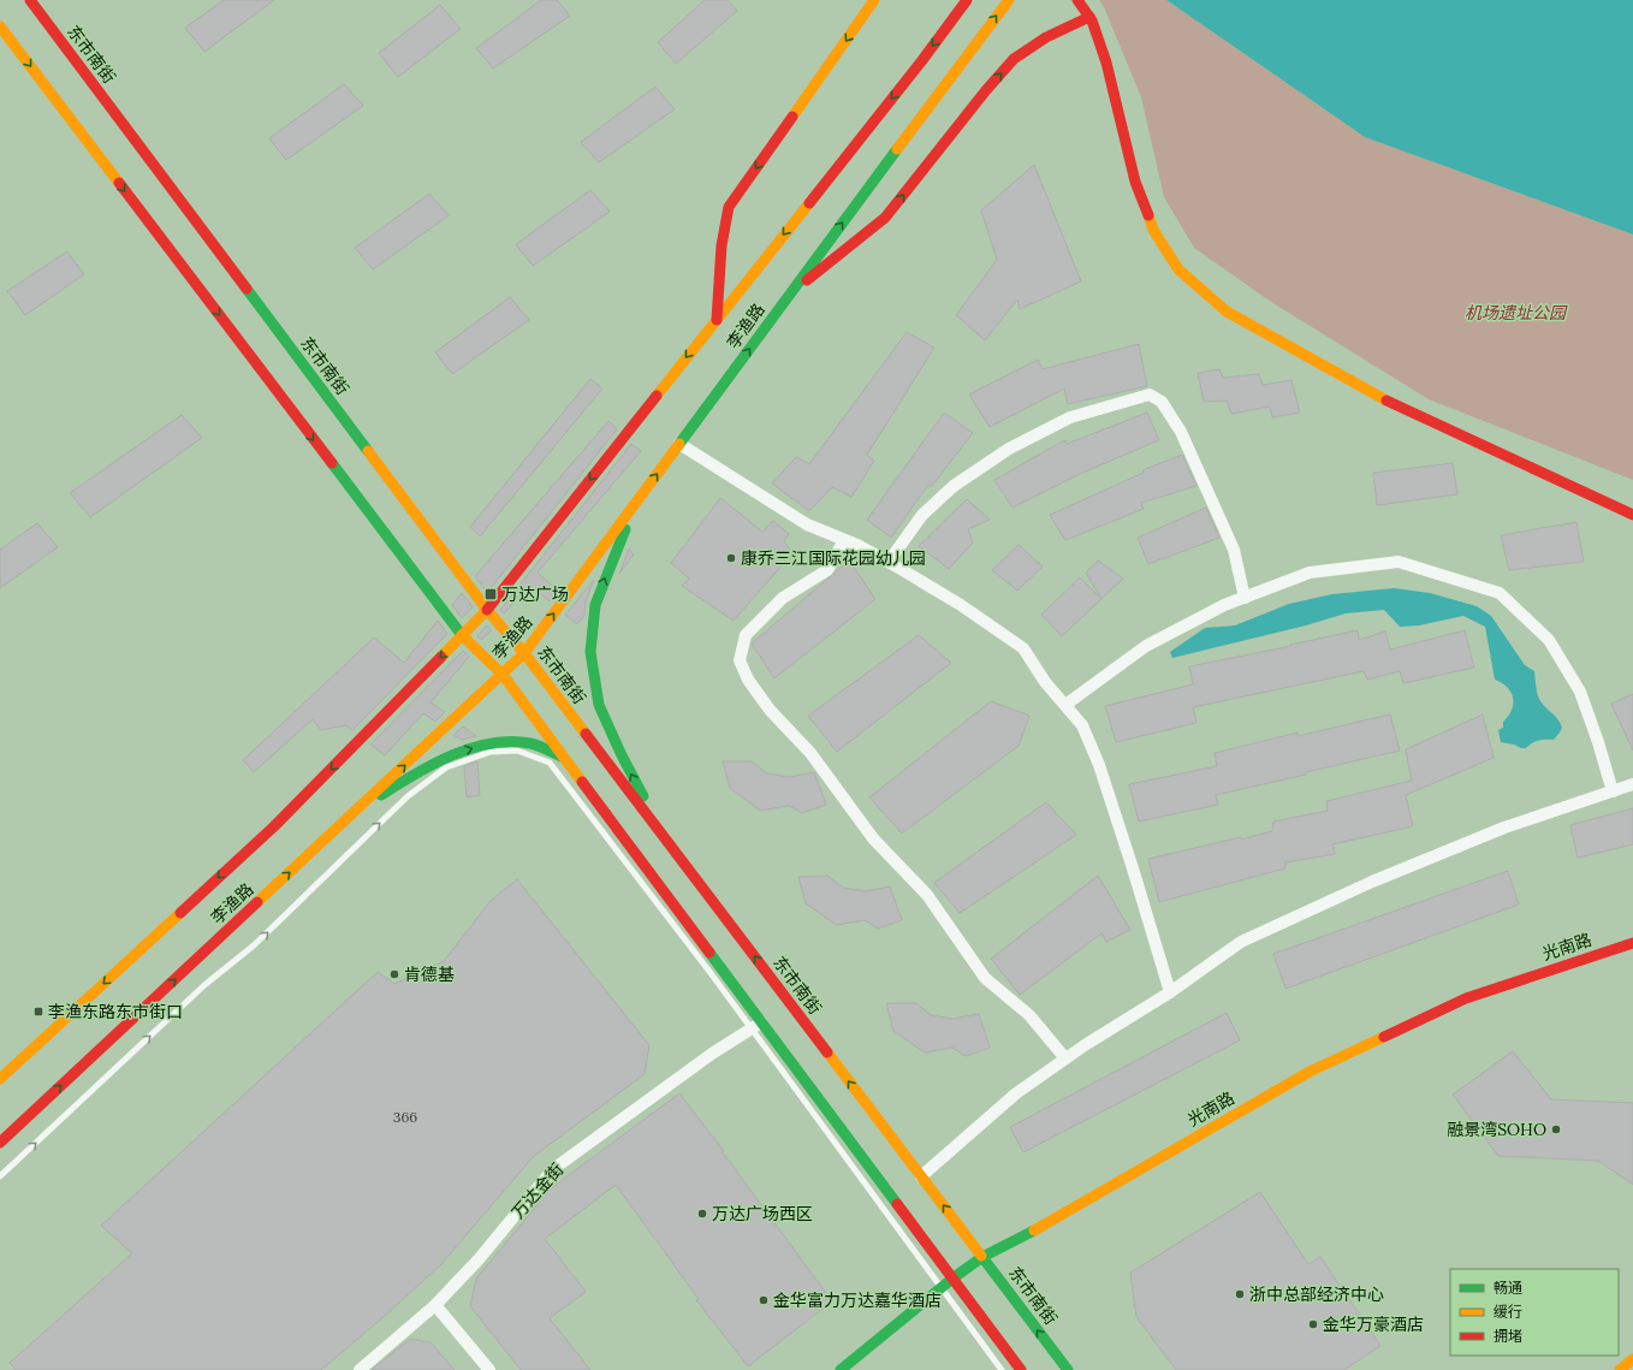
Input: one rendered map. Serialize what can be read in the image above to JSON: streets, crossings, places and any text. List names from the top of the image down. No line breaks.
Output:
{"streets":{"main road":["东市南街","李渔路","光南路"],"street":["万达金街"]},"crossings":[["东市南街","李渔路"],["东市南街","光南路"]],"parks":["机场遗址公园"],"places":{"other":["康乔三江国际花园幼儿园","肯德基","融景湾SOHO","万达广场西区","浙中总部经济中心","金华富力万达嘉华酒店","金华万豪酒店"],"transit":["万达广场","李渔东路东市街口"]},"house_numbers":["366"],"legend":["畅通","缓行","拥堵"]}
